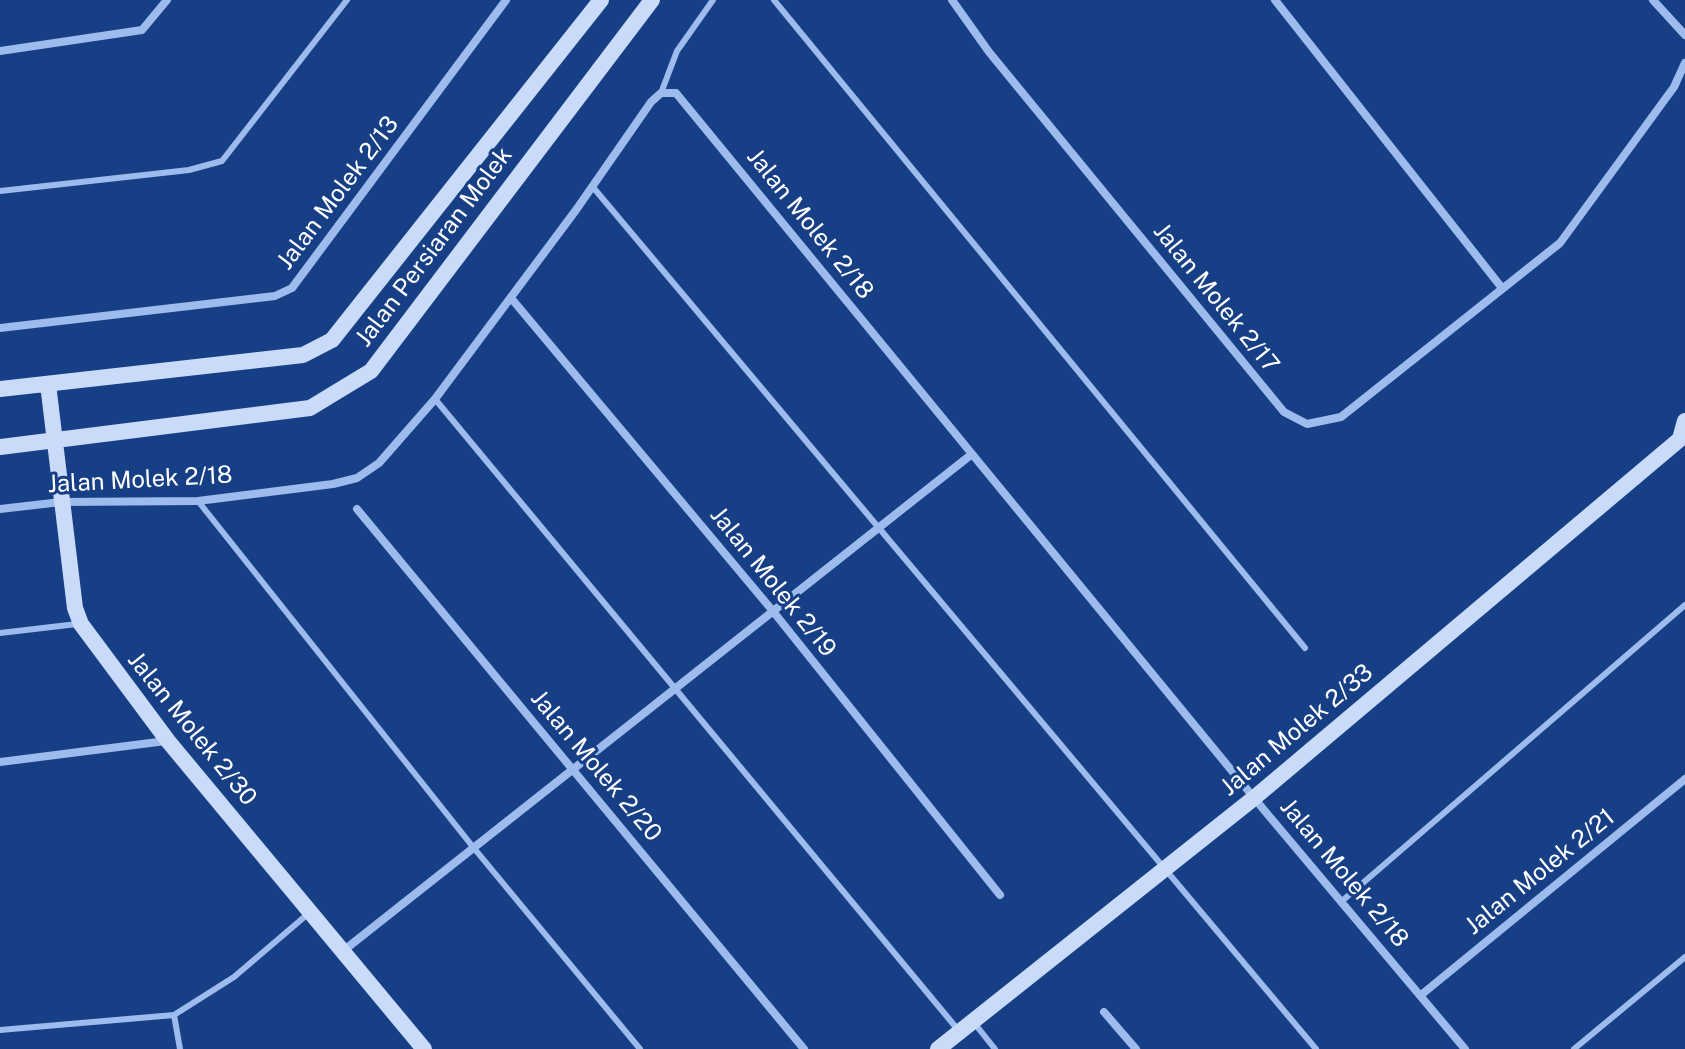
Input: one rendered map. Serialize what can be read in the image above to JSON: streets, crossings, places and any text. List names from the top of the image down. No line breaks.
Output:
{"streets":{"street":["Jalan Molek 2/13","Jalan Molek 2/18","Jalan Persiaran Molek","Jalan Molek 2/17","Jalan Molek 2/19","Jalan Molek 2/30","Jalan Molek 2/33","Jalan Molek 2/20","Jalan Molek 2/21"]},"crossings":[["Jalan Molek 2/18","Jalan Molek 2/19"],["Jalan Molek 2/18","Jalan Molek 2/30"],["Jalan Molek 2/18","Jalan Molek 2/33"],["Jalan Molek 2/18","Jalan Molek 2/21"],["Jalan Persiaran Molek","Jalan Molek 2/30"]]}
